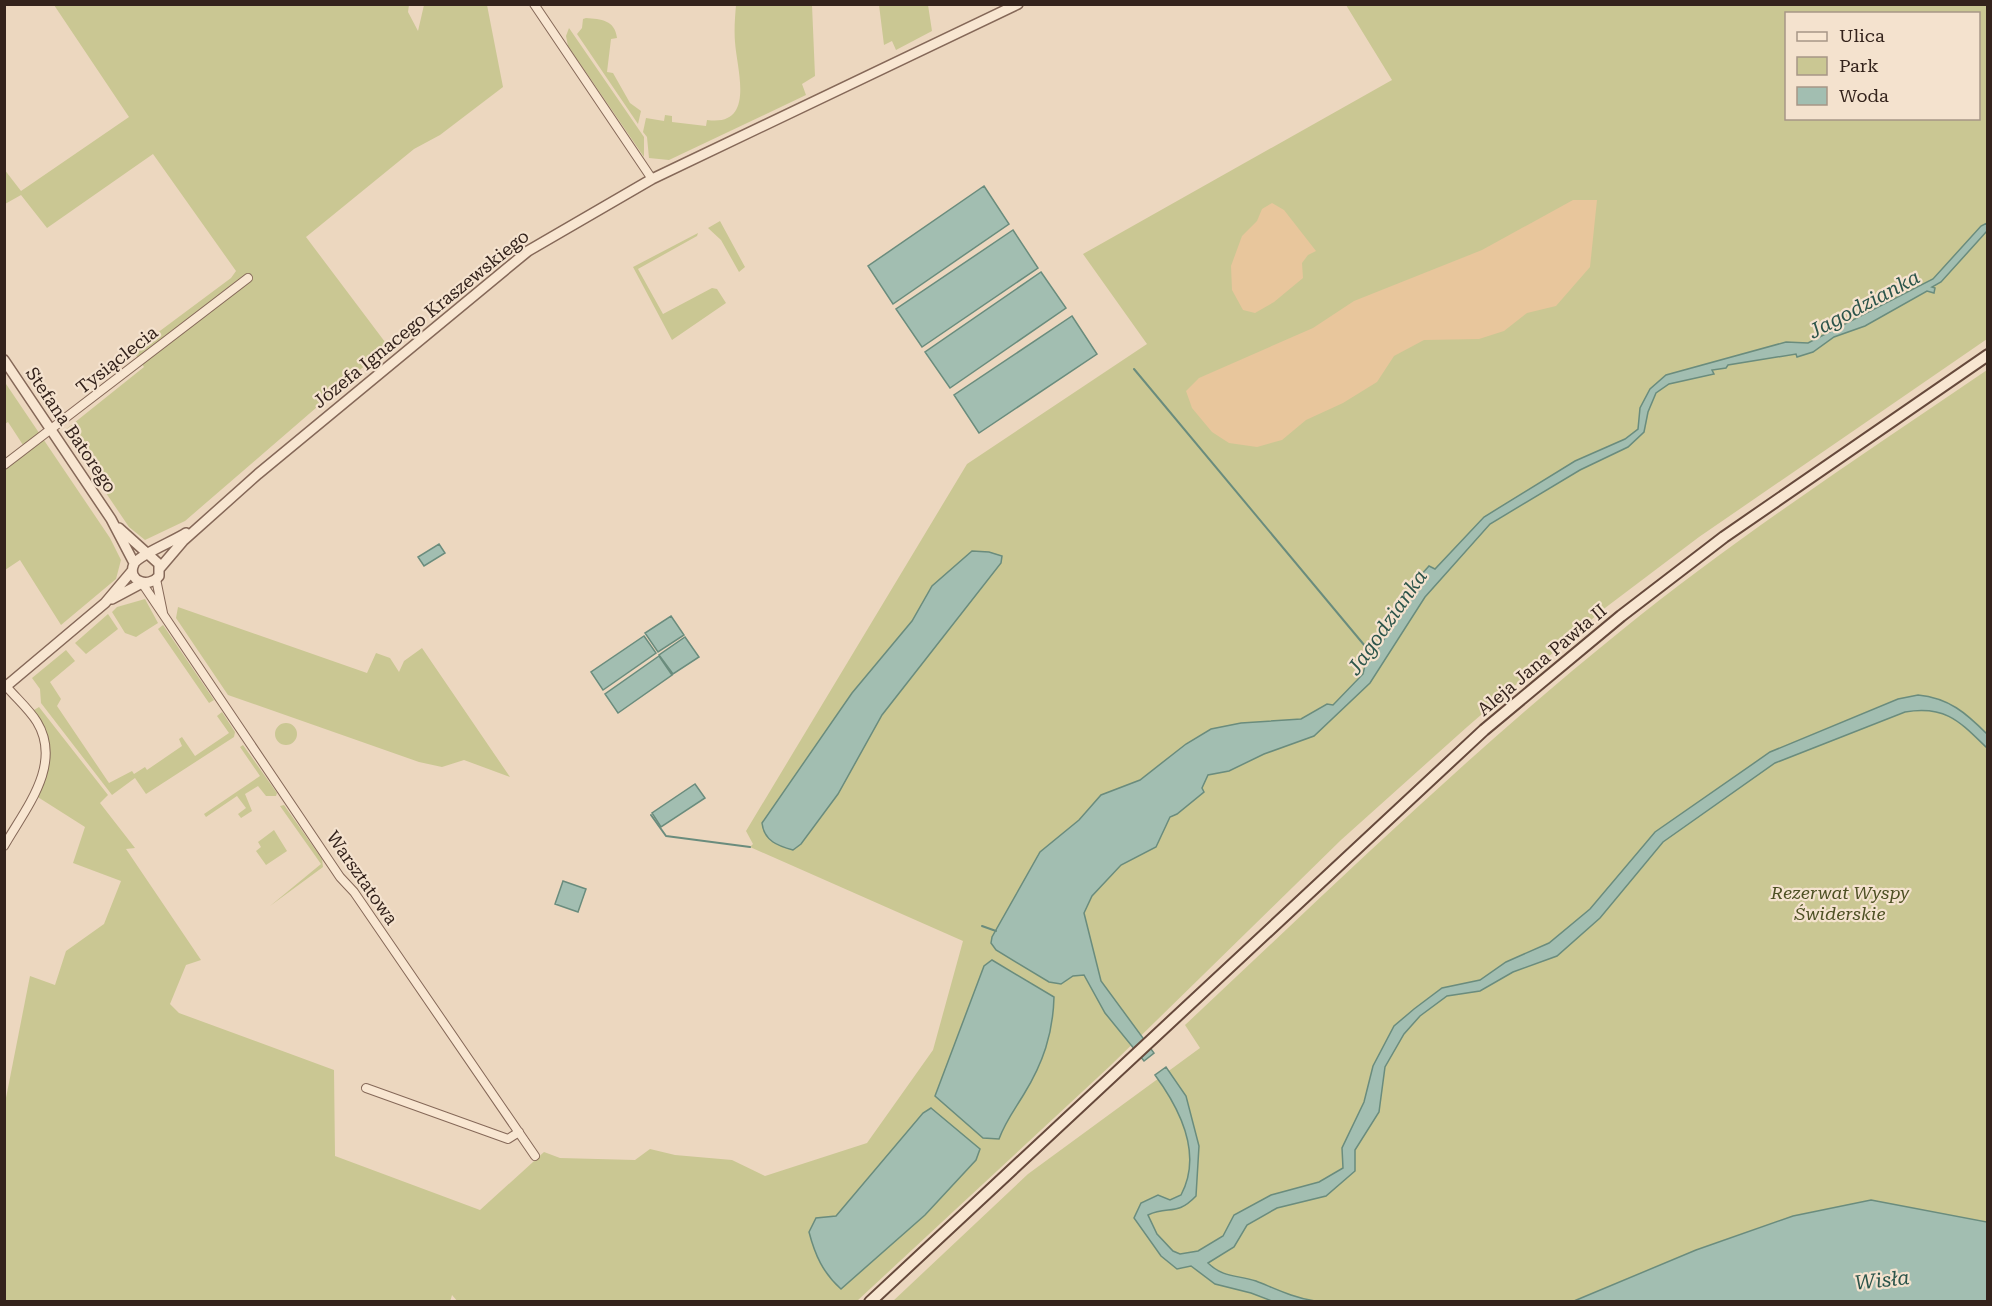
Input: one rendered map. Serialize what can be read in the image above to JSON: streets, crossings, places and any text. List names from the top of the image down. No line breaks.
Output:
{"streets":{"main road":["Aleja Jana Pawła II"],"street":["Józefa Ignacego Kraszewskiego","Tysiąclecia","Stefana Batorego","Warsztatowa"]},"crossings":[["Józefa Ignacego Kraszewskiego","Stefana Batorego"],["Józefa Ignacego Kraszewskiego","Warsztatowa"],["Tysiąclecia","Stefana Batorego"],["Stefana Batorego","Warsztatowa"]],"water":["Jagodzianka","Wisła"],"parks":["Rezerwat Wyspy Świderskie"],"legend":["Ulica","Park","Woda"]}
